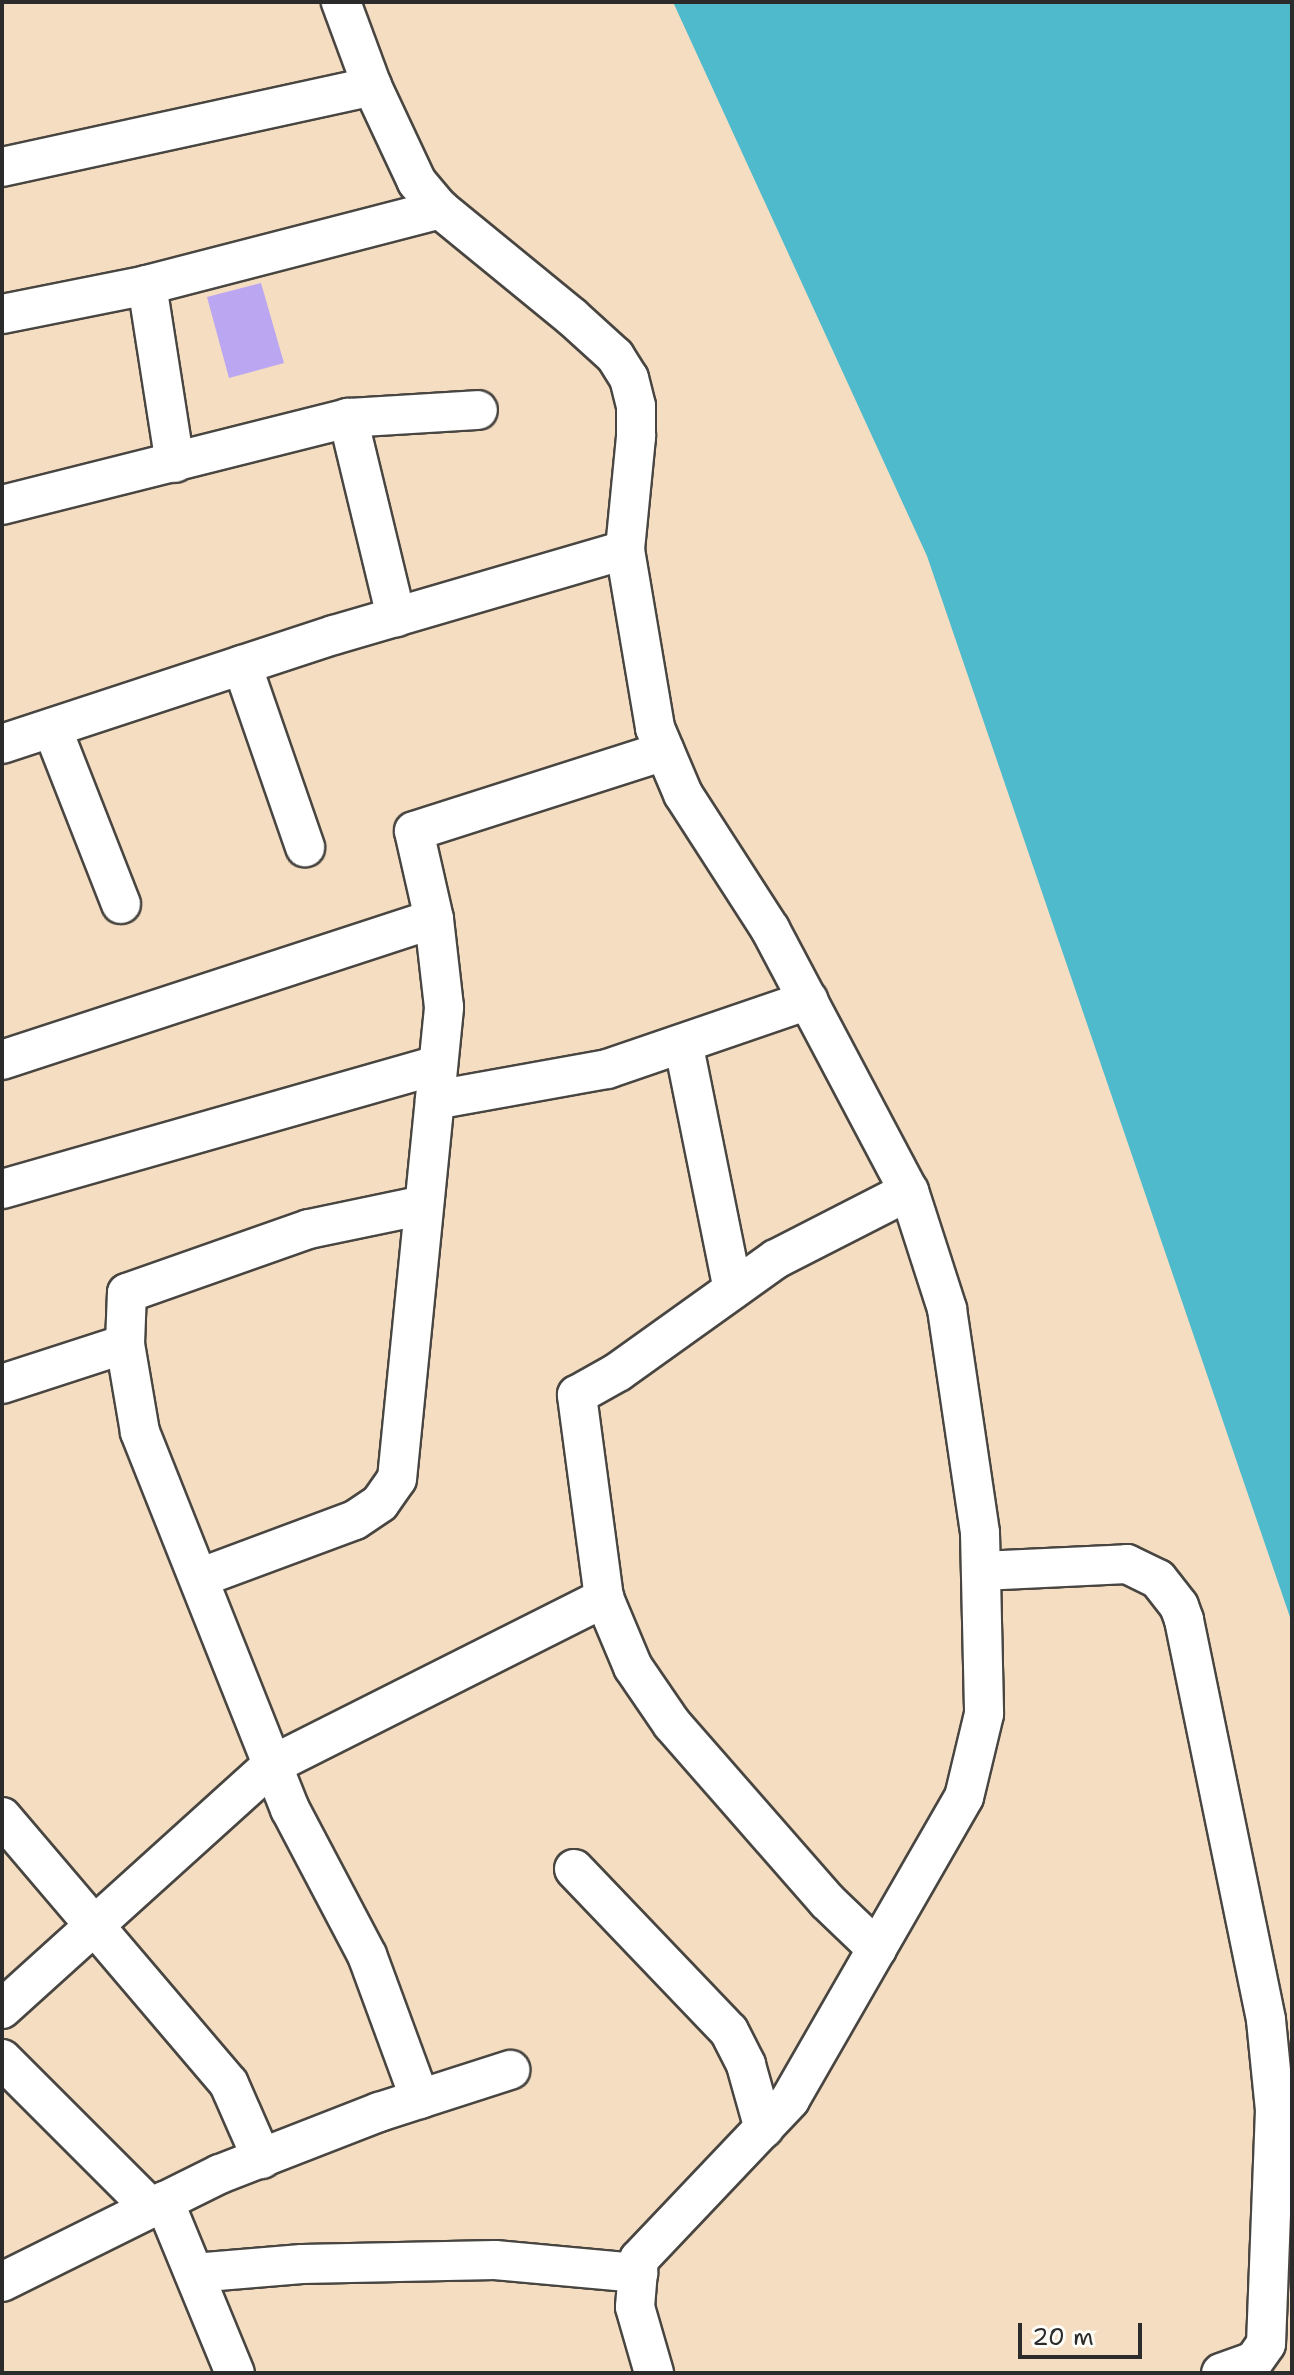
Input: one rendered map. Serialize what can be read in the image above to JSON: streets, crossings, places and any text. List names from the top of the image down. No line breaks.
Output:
{"scale_bar":"20 m"}
